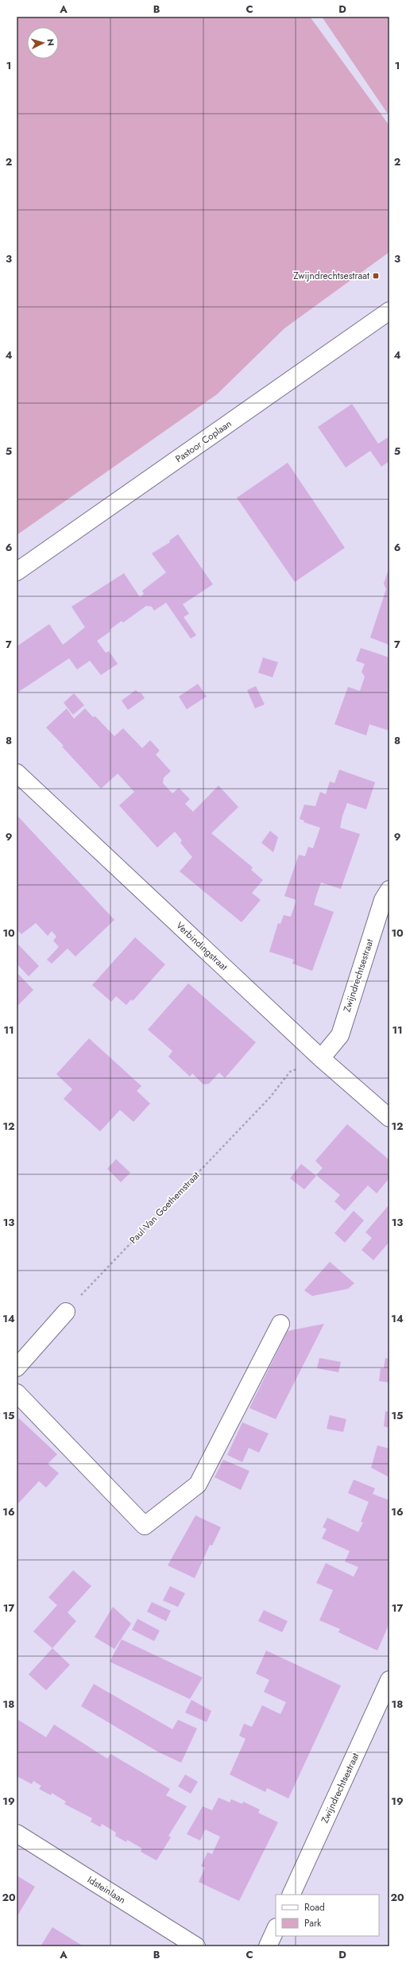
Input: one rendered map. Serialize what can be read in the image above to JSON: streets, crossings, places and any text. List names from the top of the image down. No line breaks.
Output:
{"streets":{"street":["Pastoor Coplaan","Verbindingstraat","Zwijndrechtsestraat","Idsteinlaan"],"path":["Paul Van Goethemstraat"]},"crossings":[["Verbindingstraat","Zwijndrechtsestraat"],["Verbindingstraat","Paul Van Goethemstraat"],["Zwijndrechtsestraat","Paul Van Goethemstraat"]],"places":{"transit":["Zwijndrechtsestraat"]},"legend":["Road","Park"],"north":"right","grid":{"columns":["A","B","C","D"],"rows":["1","2","3","4","5","6","7","8","9","10","11","12","13","14","15","16","17","18","19","20"]}}
